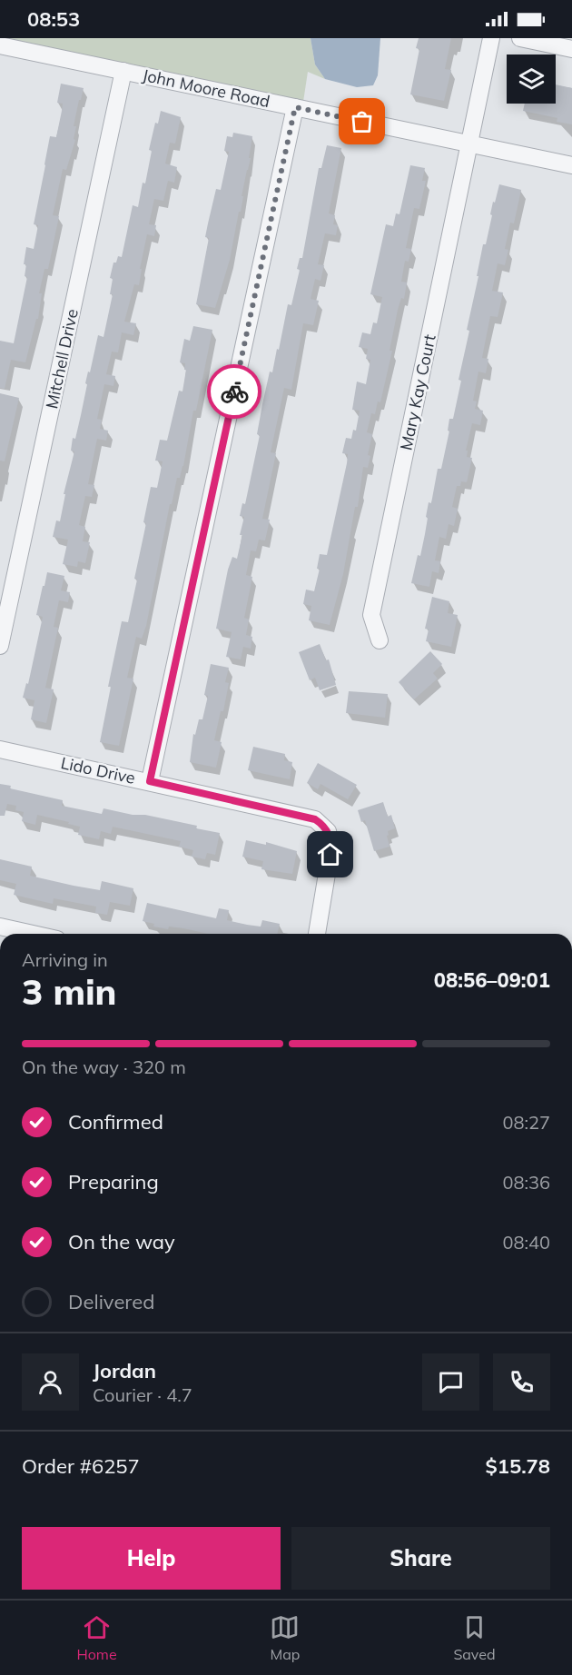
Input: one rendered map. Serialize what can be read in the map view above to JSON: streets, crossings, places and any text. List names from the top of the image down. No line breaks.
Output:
{"streets":{"street":["John Moore Road","Mitchell Drive","Mary Kay Court","Lido Drive"]},"crossings":[["John Moore Road","Mitchell Drive"],["John Moore Road","Mary Kay Court"]],"page":{"status":"08:53","heading":["3 min","Arriving in","08:56–09:01"],"panel":["Jordan","Courier · 4.7","Order #6257","$15.78"],"bar":"On the way · 320 m","list":[["Confirmed","08:27"],["Preparing","08:36"],["On the way","08:40"],"Delivered"],"buttons":["Help","Share"],"tabs":["Home","Map","Saved"]}}
